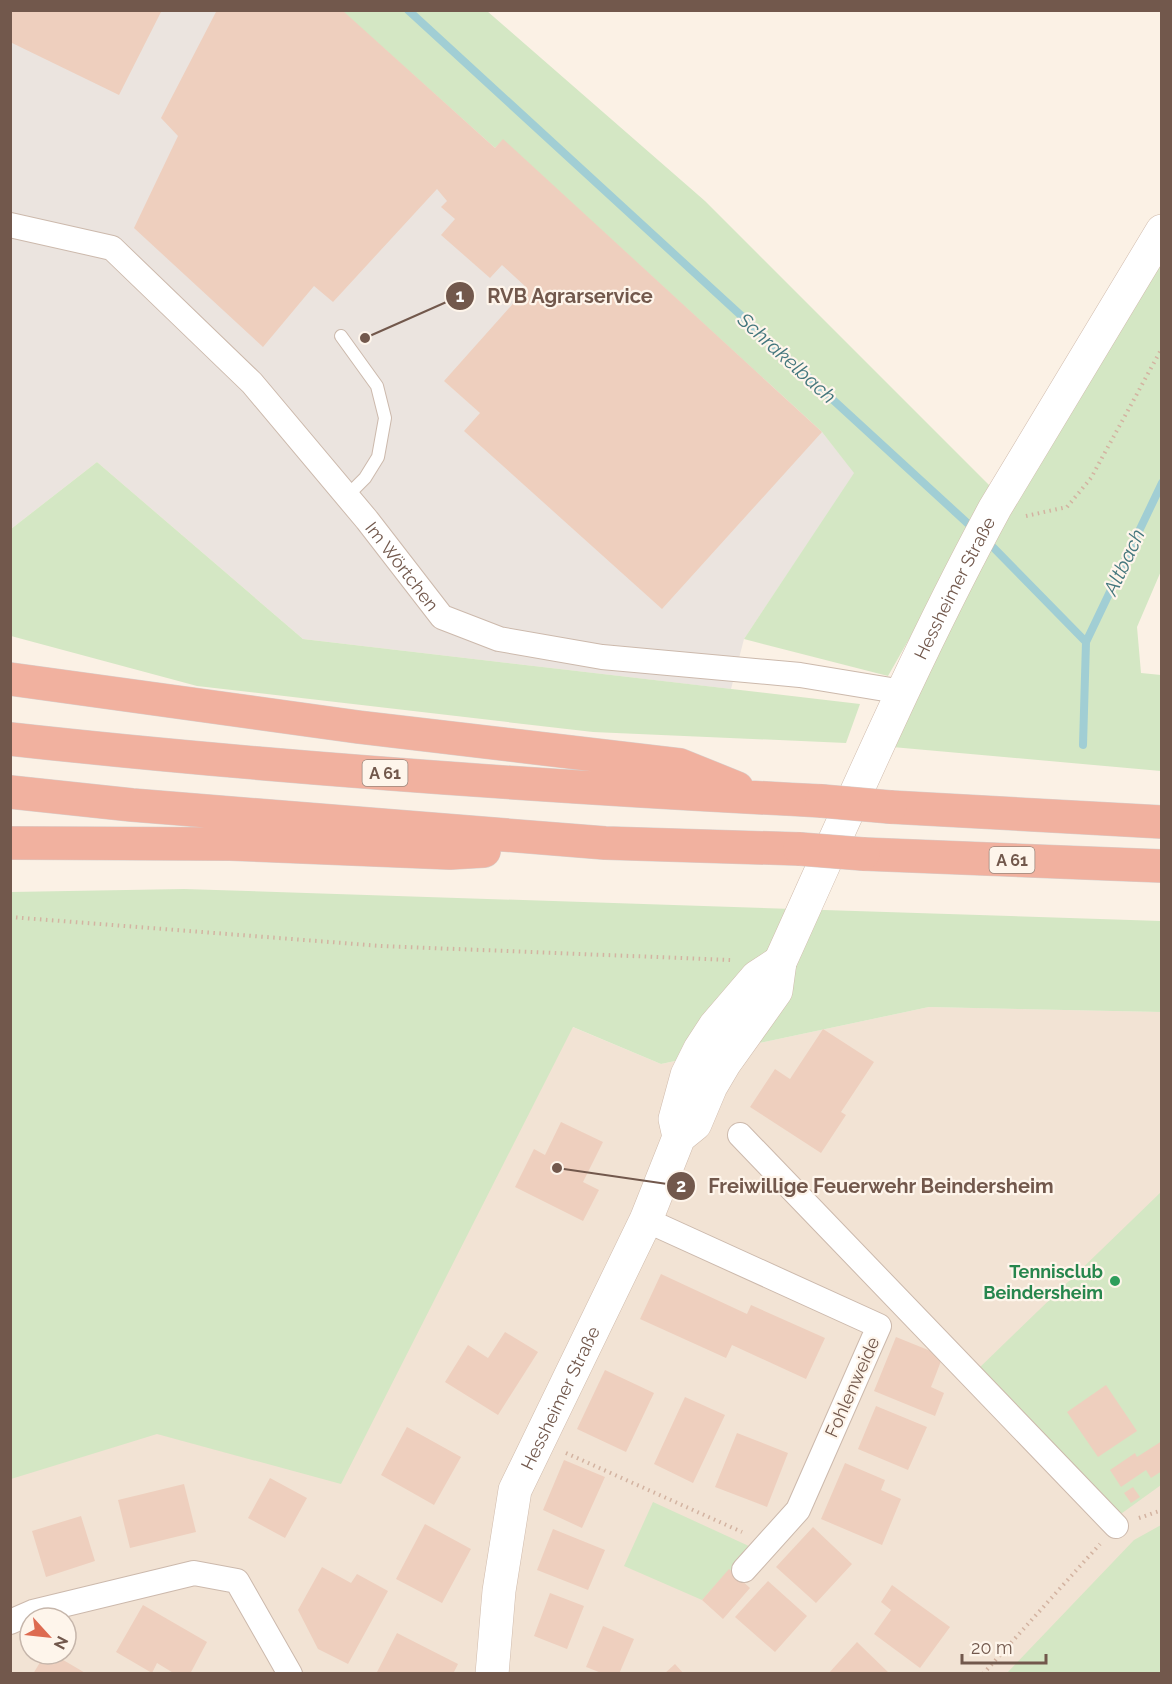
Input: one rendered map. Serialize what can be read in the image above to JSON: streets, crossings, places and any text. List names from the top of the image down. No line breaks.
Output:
{"streets":{"highway":["A 61"],"street":["Im Wörtchen","Hessheimer Straße","Fohlenweide"]},"crossings":[["Im Wörtchen","Hessheimer Straße"],["Hessheimer Straße","Fohlenweide"]],"water":["Schrakelbach","Altbach"],"places":["RVB Agrarservice","Freiwillige Feuerwehr Beindersheim","Tennisclub Beindersheim"],"scale_bar":"20 m","north":"bottom right"}
